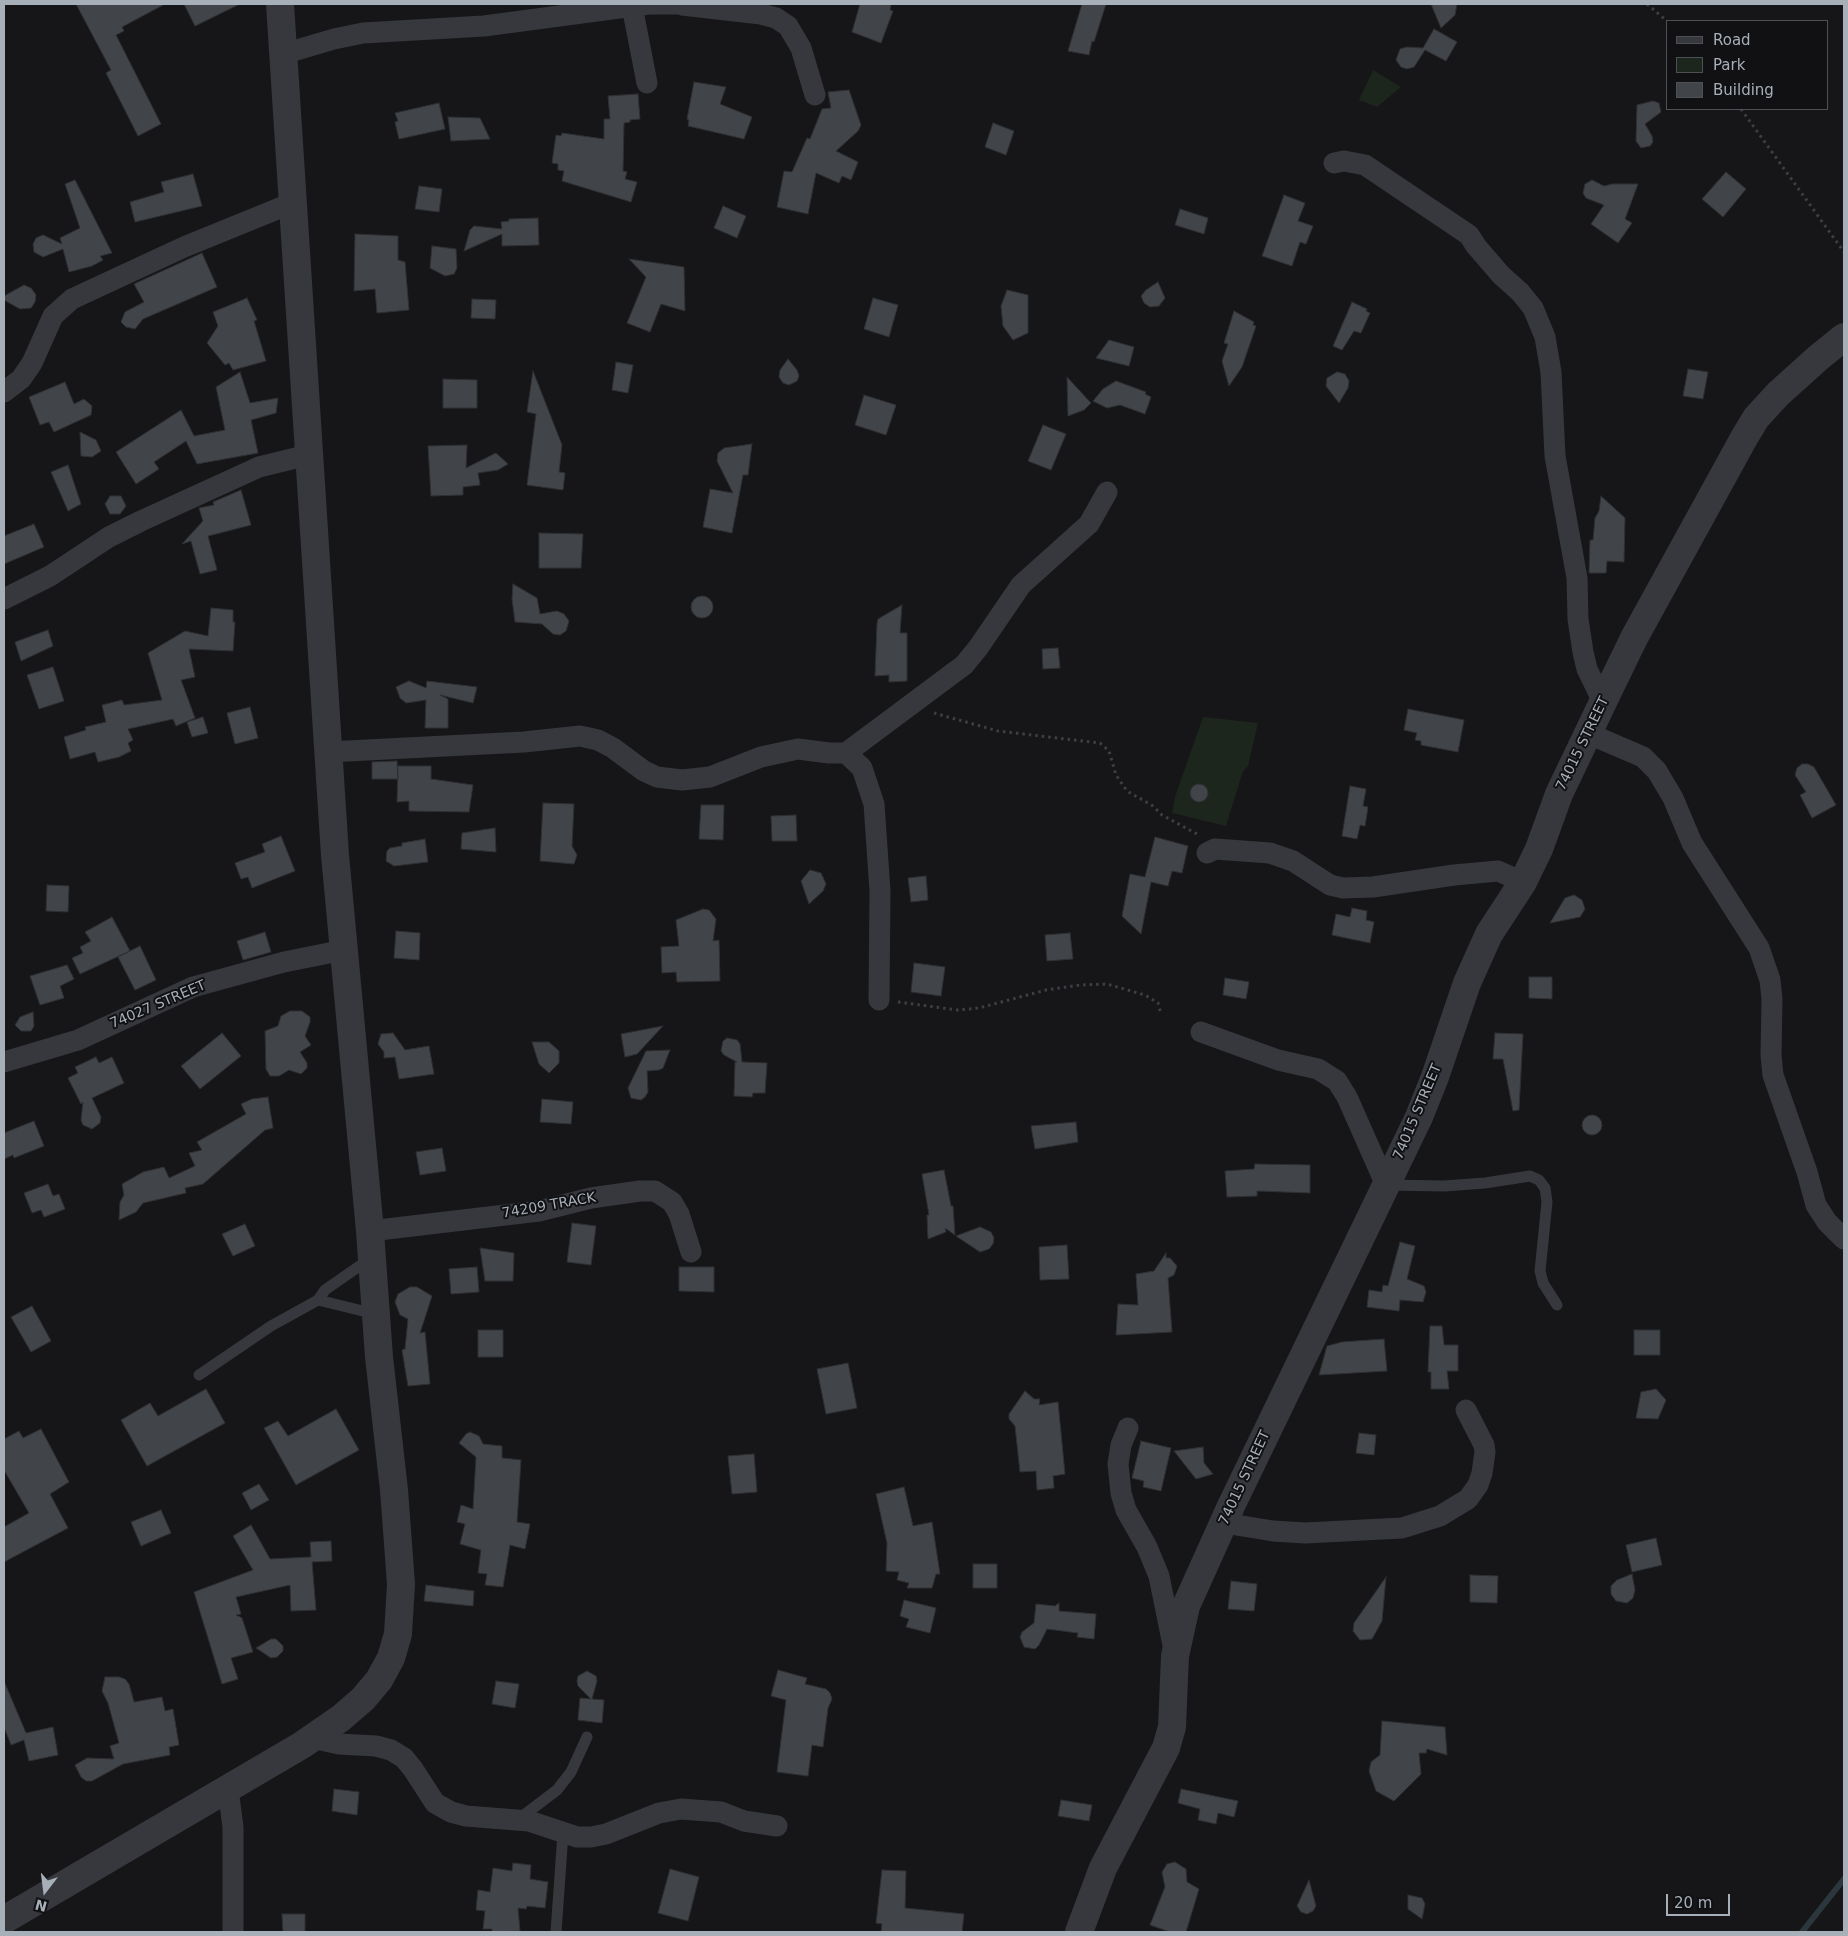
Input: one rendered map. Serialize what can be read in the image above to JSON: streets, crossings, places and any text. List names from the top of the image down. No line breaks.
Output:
{"streets":{"street":["74015 STREET","74027 STREET","74209 TRACK"]},"legend":["Road","Park","Building"],"scale_bar":"20 m","north":"bottom"}
